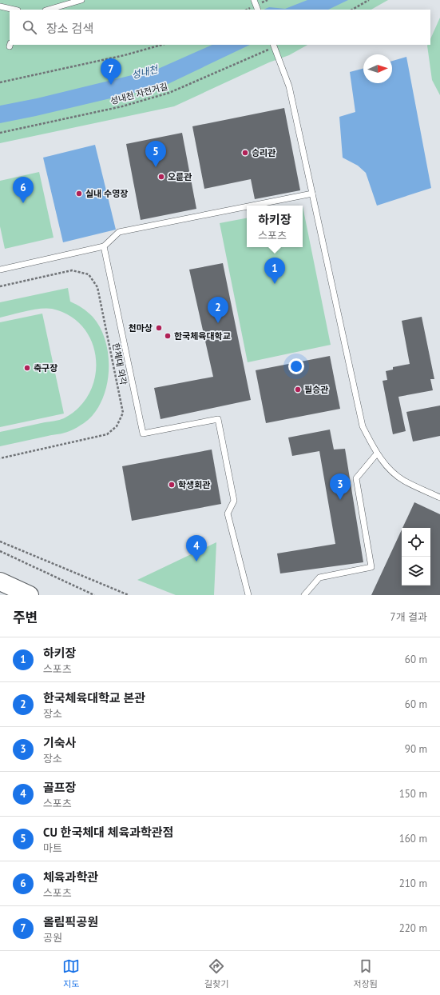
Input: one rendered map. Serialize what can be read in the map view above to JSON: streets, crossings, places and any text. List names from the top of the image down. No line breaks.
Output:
{"streets":{"path":["성내천 자전거길","한체대 외각"]},"water":["성내천"],"places":["승리관","오륜관","실내 수영장","천마상","한국체육대학교","축구장","필승관","학생회관"],"north":"right","page":{"search":"장소 검색","pins":["7","5","6","1","2","3","4"],"popup":["하키장","스포츠"],"heading":["주변","7개 결과"],"list":[{"mark":"1","name":"하키장","note":"스포츠","value":"60 m"},{"mark":"2","name":"한국체육대학교 본관","note":"장소","value":"60 m"},{"mark":"3","name":"기숙사","note":"장소","value":"90 m"},{"mark":"4","name":"골프장","note":"스포츠","value":"150 m"},{"mark":"5","name":"CU 한국체대 체육과학관점","note":"마트","value":"160 m"},{"mark":"6","name":"체육과학관","note":"스포츠","value":"210 m"},{"mark":"7","name":"올림픽공원","note":"공원","value":"220 m"}],"nav":["지도","길찾기","저장됨"]}}
